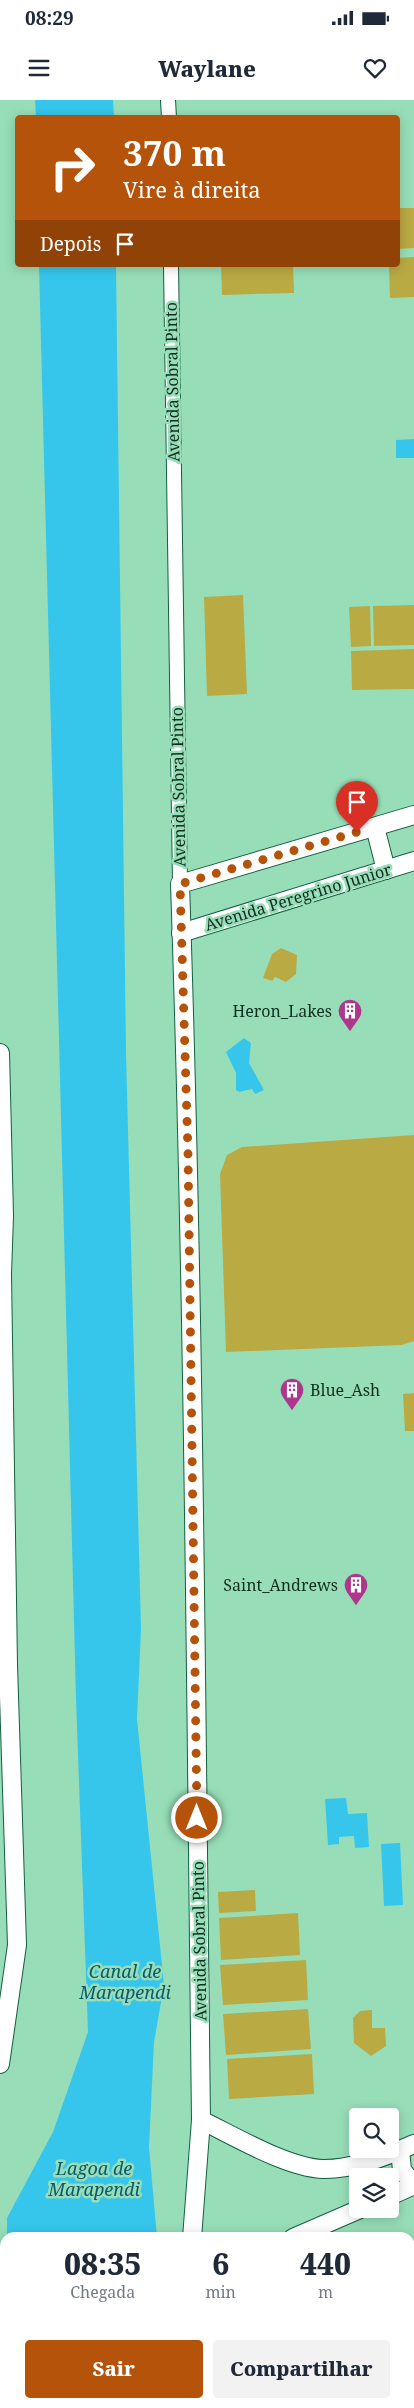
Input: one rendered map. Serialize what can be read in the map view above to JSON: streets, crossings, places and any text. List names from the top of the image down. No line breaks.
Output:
{"streets":{"street":["Avenida Sobral Pinto","Avenida Peregrino Junior"]},"crossings":[["Avenida Sobral Pinto","Avenida Peregrino Junior"]],"water":["Canal de Marapendi","Lagoa de Marapendi"],"places":{"building":["Heron_Lakes","Blue_Ash","Saint_Andrews"]},"page":{"status":"08:29","header":"Waylane","turn":["370 m","Vire à direita"],"then":"Depois","eta":["08:35","Chegada","6","min","440","m"],"buttons":["Sair","Compartilhar"]}}
